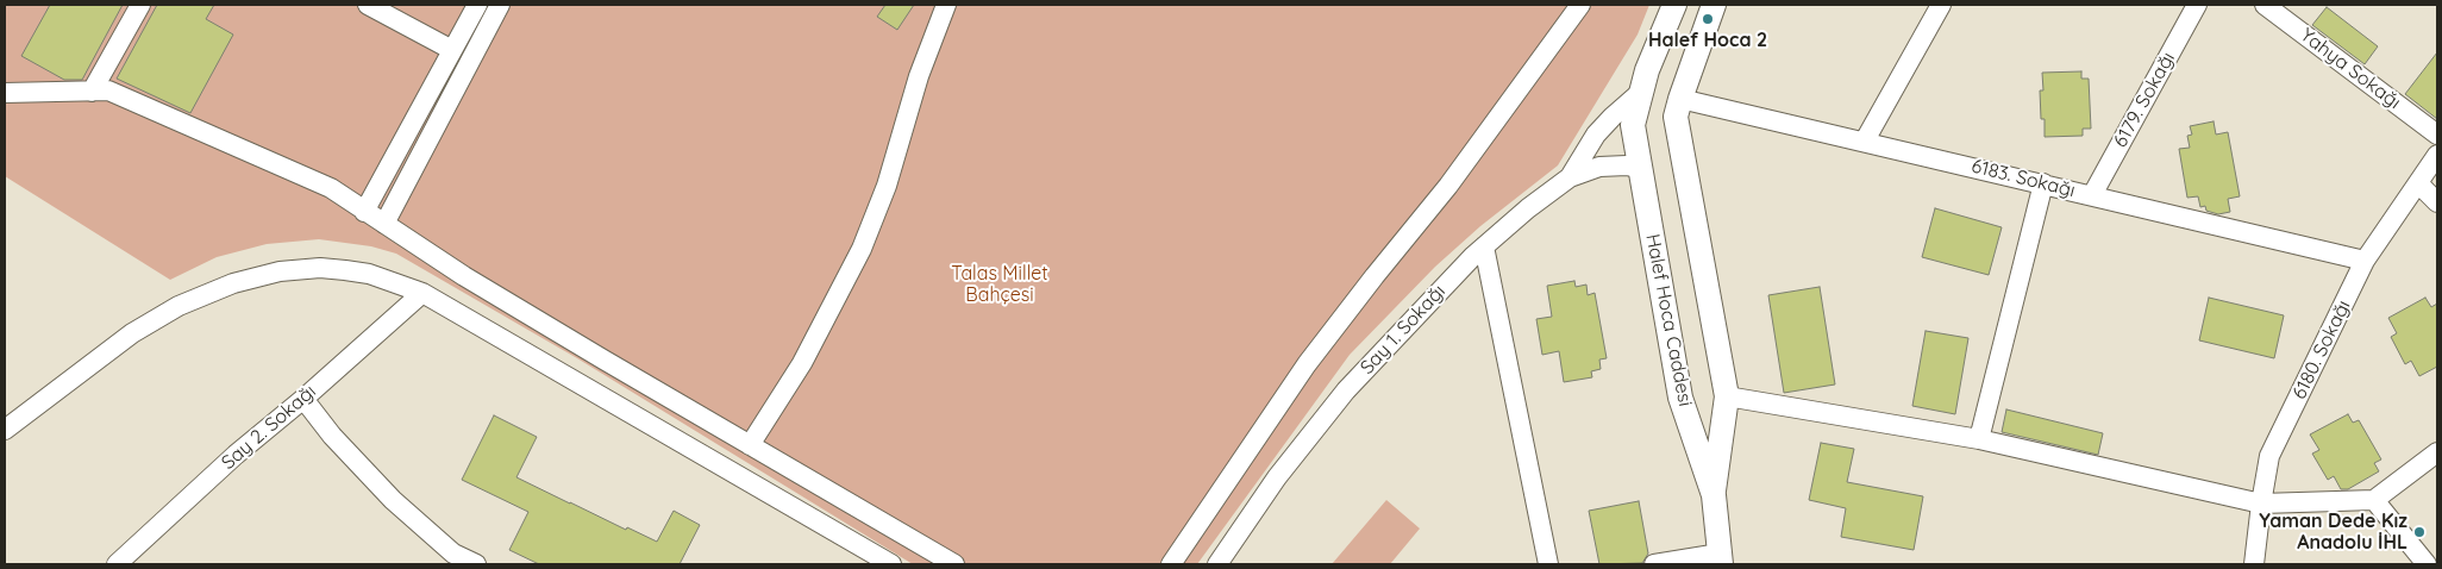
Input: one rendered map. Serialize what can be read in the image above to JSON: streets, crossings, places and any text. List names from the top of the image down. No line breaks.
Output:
{"streets":{"main road":["Halef Hoca Caddesi"],"street":["Yahya Sokağı","6179. Sokağı","6183. Sokağı","Say 1. Sokağı","6180. Sokağı","Say 2. Sokağı"]},"crossings":[["6179. Sokağı","6183. Sokağı"],["6183. Sokağı","6180. Sokağı"],["Halef Hoca Caddesi","Say 1. Sokağı"]],"parks":["Talas Millet Bahçesi"],"places":["Halef Hoca 2","Yaman Dede Kız Anadolu İHL"]}
